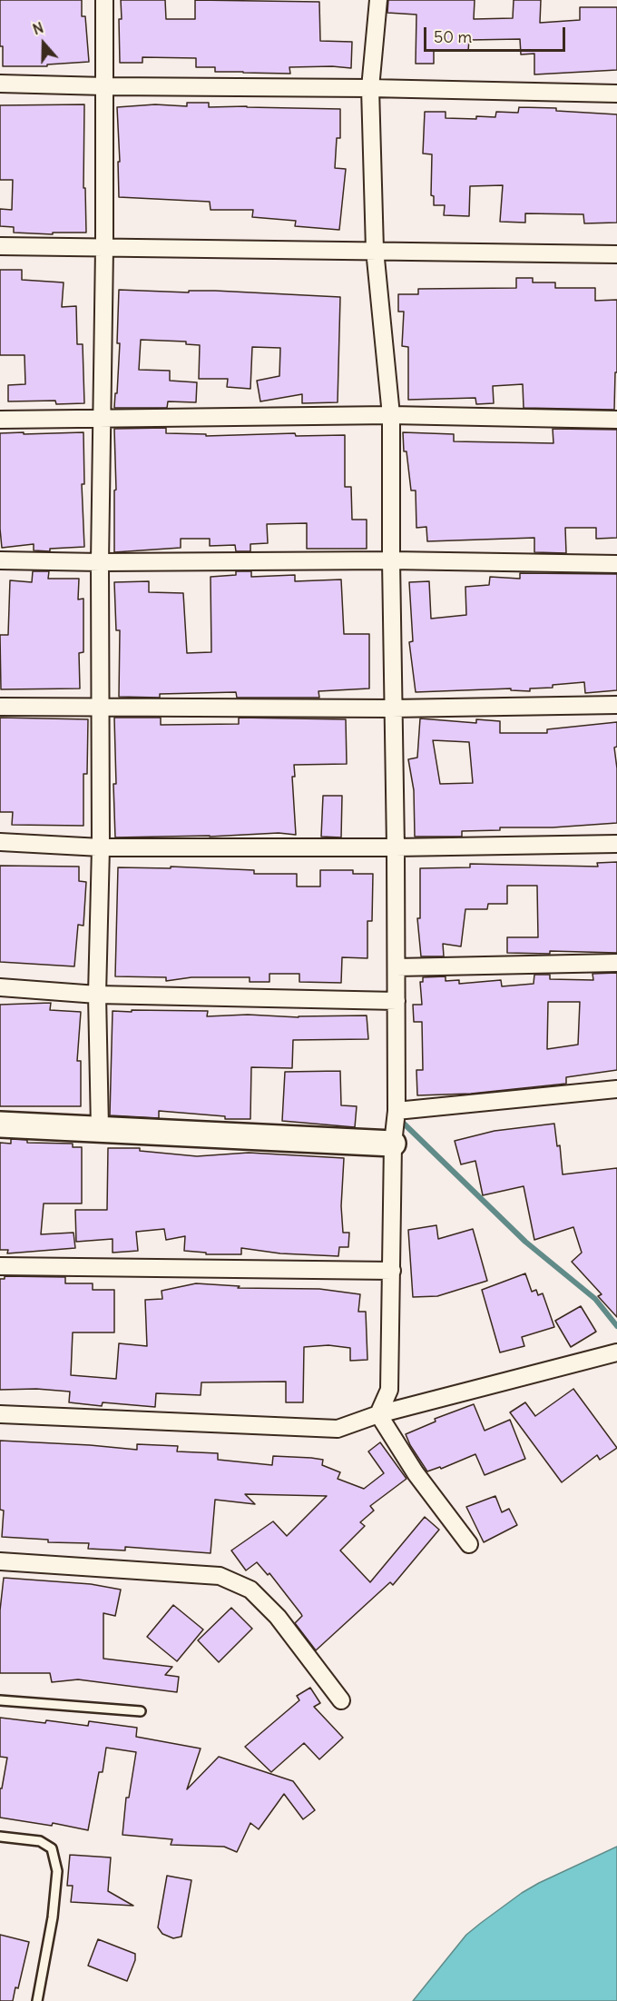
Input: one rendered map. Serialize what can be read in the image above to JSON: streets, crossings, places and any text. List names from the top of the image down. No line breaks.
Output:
{"scale_bar":"50 m","north":"top"}
